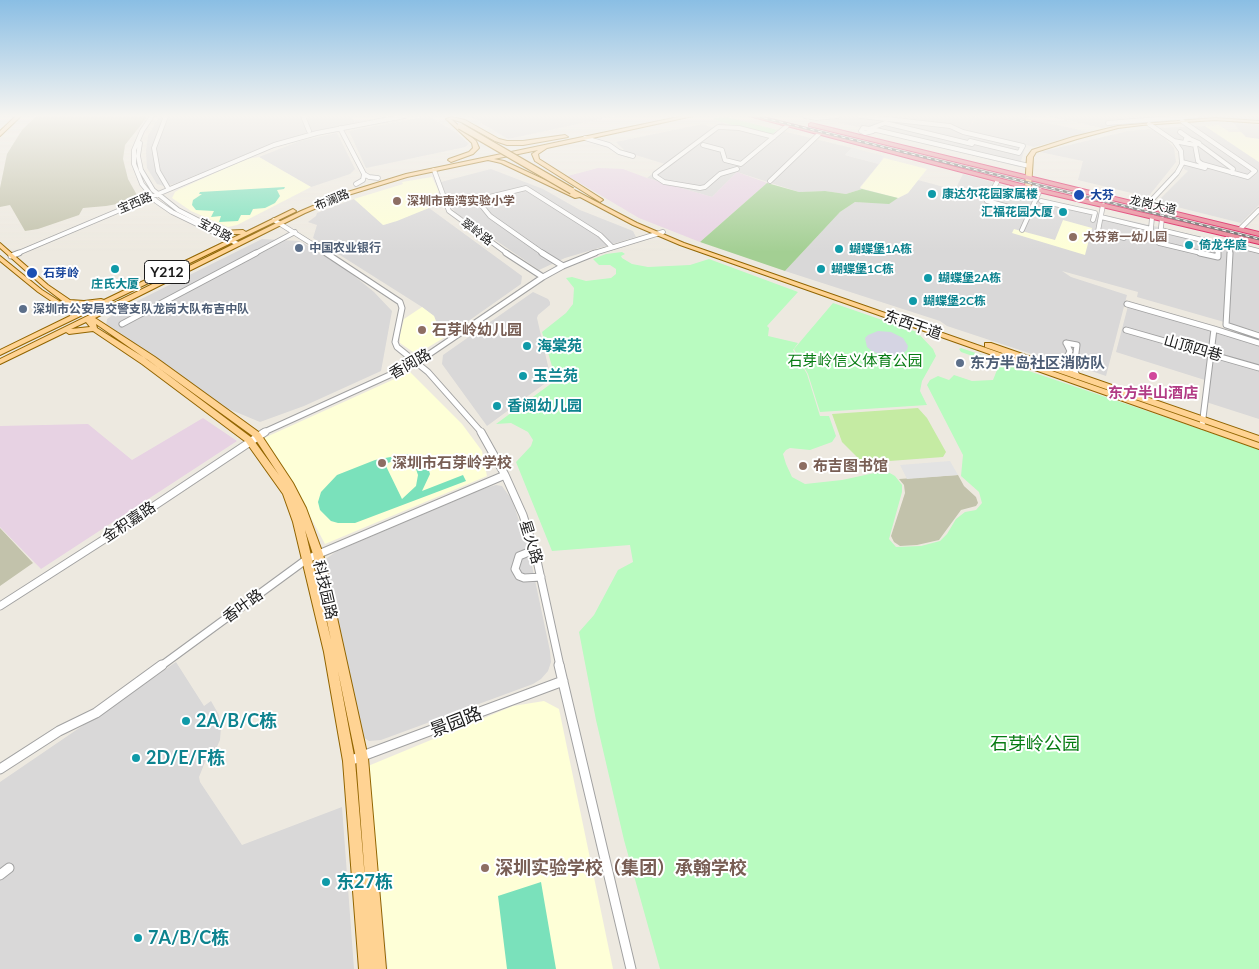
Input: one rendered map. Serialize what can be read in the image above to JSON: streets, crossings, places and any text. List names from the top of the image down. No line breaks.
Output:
{"streets":{"highway":["龙岗大道"],"main road":["布澜路","Y212","东西干道","科技园路"],"street":["宝西路","宝丹路","翠岭路","山顶四巷","香阅路","金积嘉路","星火路","香叶路","景园路"]},"crossings":[["布澜路","宝丹路"],["布澜路","翠岭路"],["布澜路","星火路"],["布澜路","科技园路"],["宝西路","宝丹路"],["翠岭路","香阅路"],["东西干道","香阅路"],["香阅路","金积嘉路"],["香阅路","星火路"],["香阅路","科技园路"],["金积嘉路","科技园路"],["星火路","香叶路"],["星火路","景园路"],["科技园路","香叶路"],["科技园路","景园路"]],"parks":["石芽岭信义体育公园","石芽岭公园"],"places":["康达尔花园家属楼","大芬","深圳市南湾实验小学","汇福花园大厦","大芬第一幼儿园","倚龙华庭","中国农业银行","蝴蝶堡1A栋","庄氏大厦","蝴蝶堡1C栋","石芽岭","蝴蝶堡2A栋","蝴蝶堡2C栋","深圳市公安局交警支队龙岗大队布吉中队","石芽岭幼儿园","海棠苑","东方半岛社区消防队","玉兰苑","东方半山酒店","香阅幼儿园","深圳市石芽岭学校","布吉图书馆","2A/B/C栋","2D/E/F栋","深圳实验学校（集团）承翰学校","东27栋","7A/B/C栋"]}
